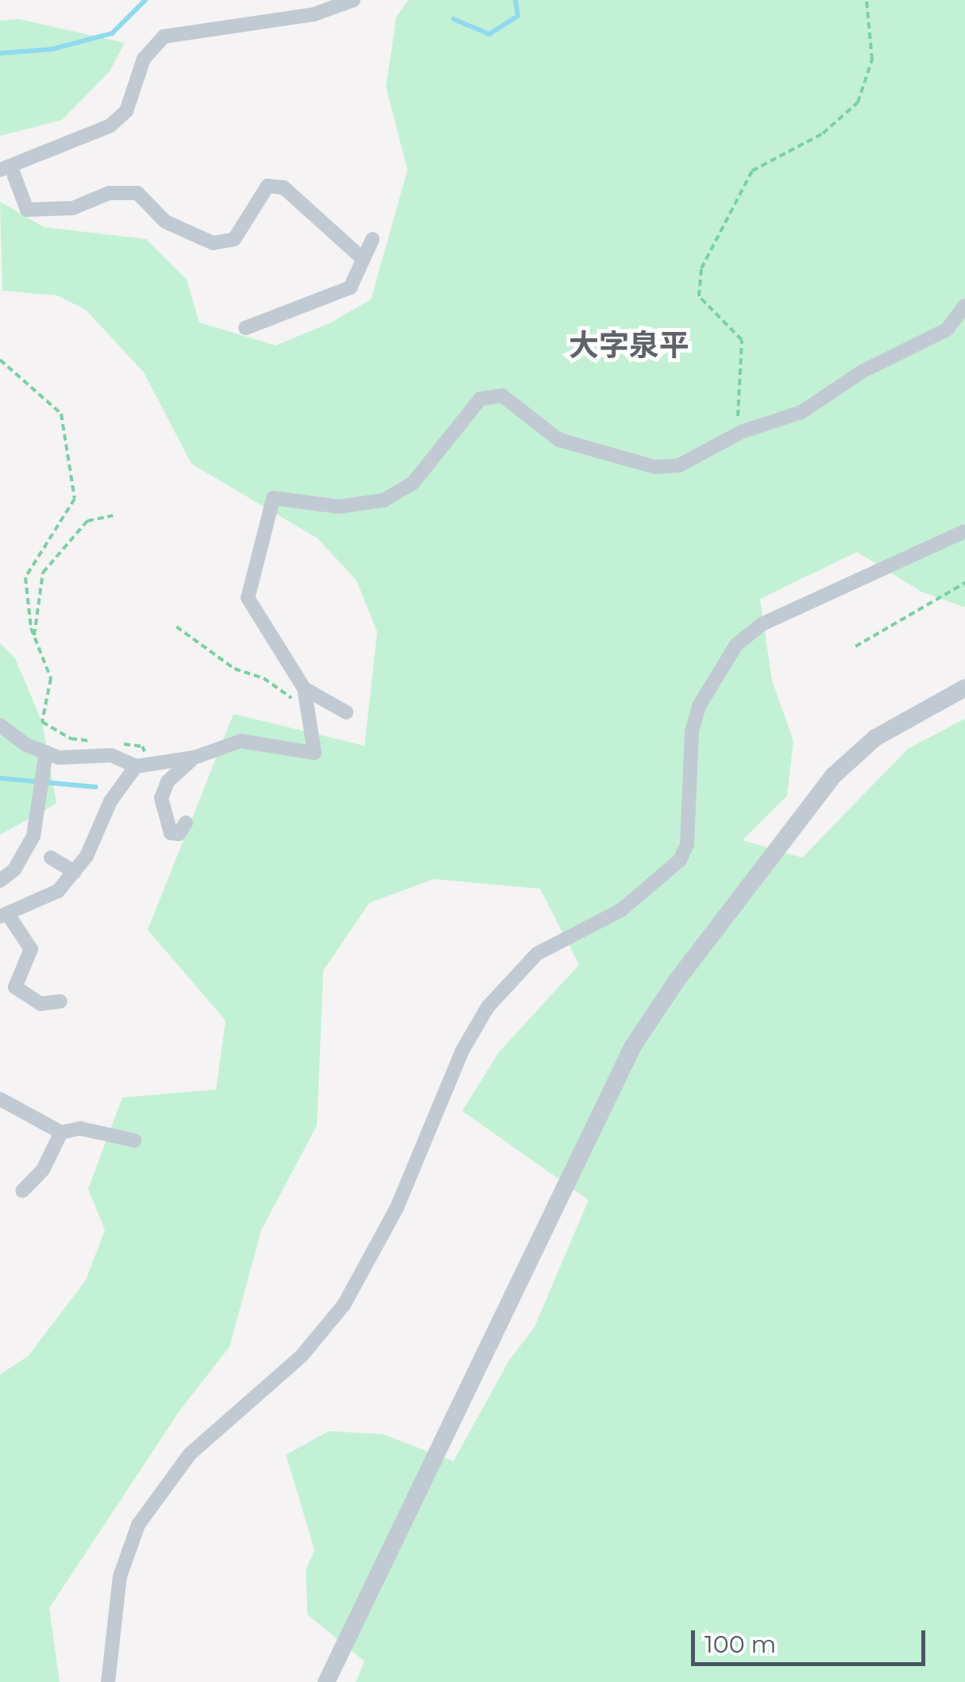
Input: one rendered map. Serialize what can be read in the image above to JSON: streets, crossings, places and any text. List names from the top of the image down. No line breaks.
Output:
{"districts":["大字泉平"],"scale_bar":"100 m"}
